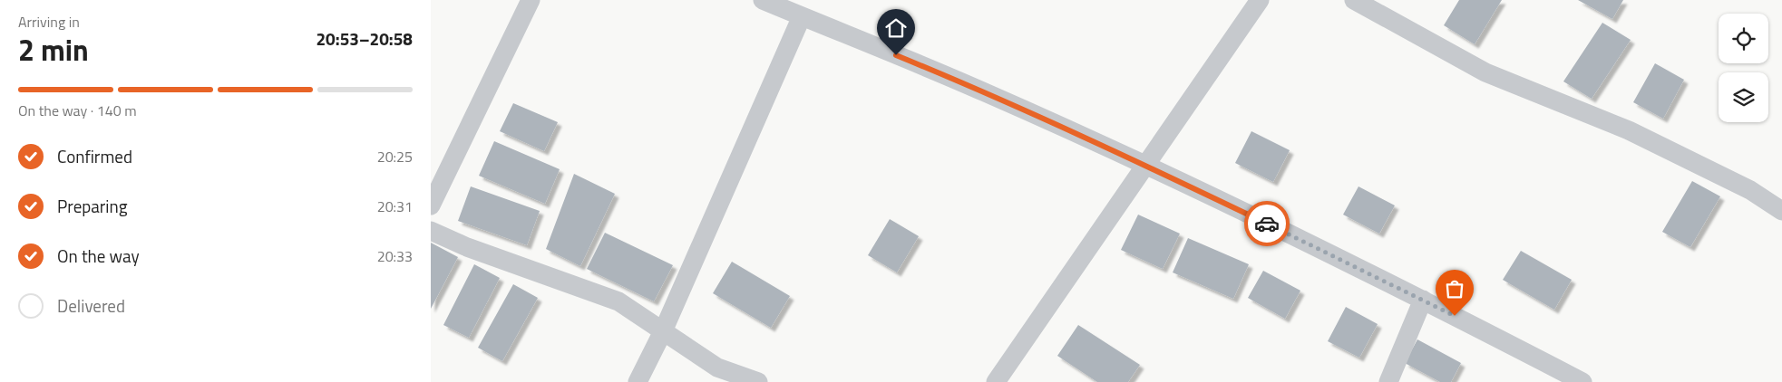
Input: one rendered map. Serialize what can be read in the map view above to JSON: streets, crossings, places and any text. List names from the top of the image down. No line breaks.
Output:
{"page":{"heading":["2 min","Arriving in","20:53–20:58"],"bar":"On the way · 140 m","list":[["Confirmed","20:25"],["Preparing","20:31"],["On the way","20:33"],"Delivered"]}}
